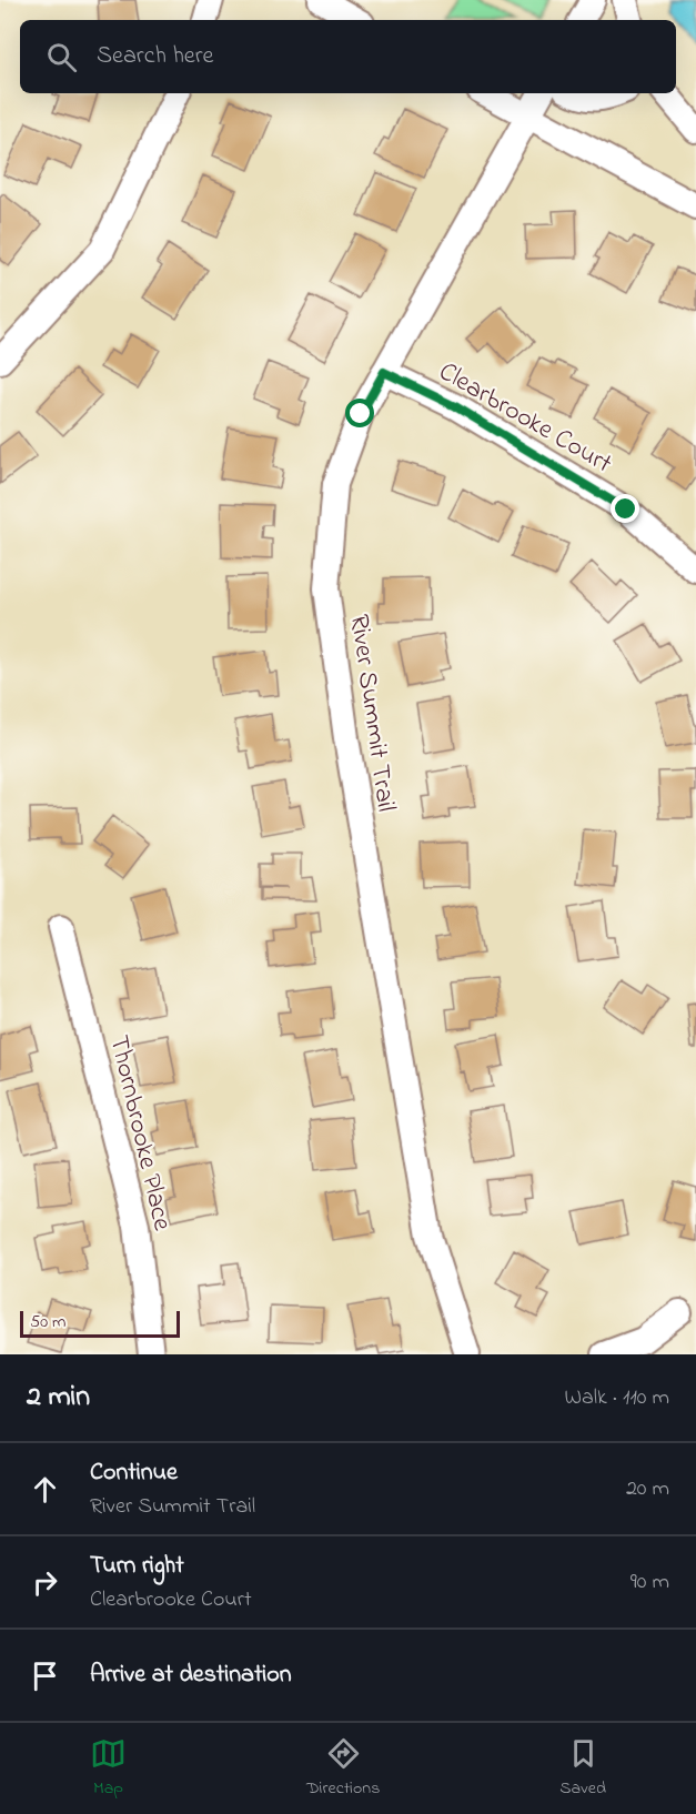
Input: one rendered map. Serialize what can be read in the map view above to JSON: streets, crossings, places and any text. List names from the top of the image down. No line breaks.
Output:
{"streets":{"street":["Clearbrooke Court","River Summit Trail","Thornbrooke Place"]},"crossings":[["Clearbrooke Court","River Summit Trail"]],"scale_bar":"50 m","page":{"search":"Search here","scale":"50 m","heading":["2 min","Walk · 110 m"],"list":[["Continue","River Summit Trail","20 m"],["Turn right","Clearbrooke Court","90 m"],"Arrive at destination"],"nav":["Map","Directions","Saved"]}}
